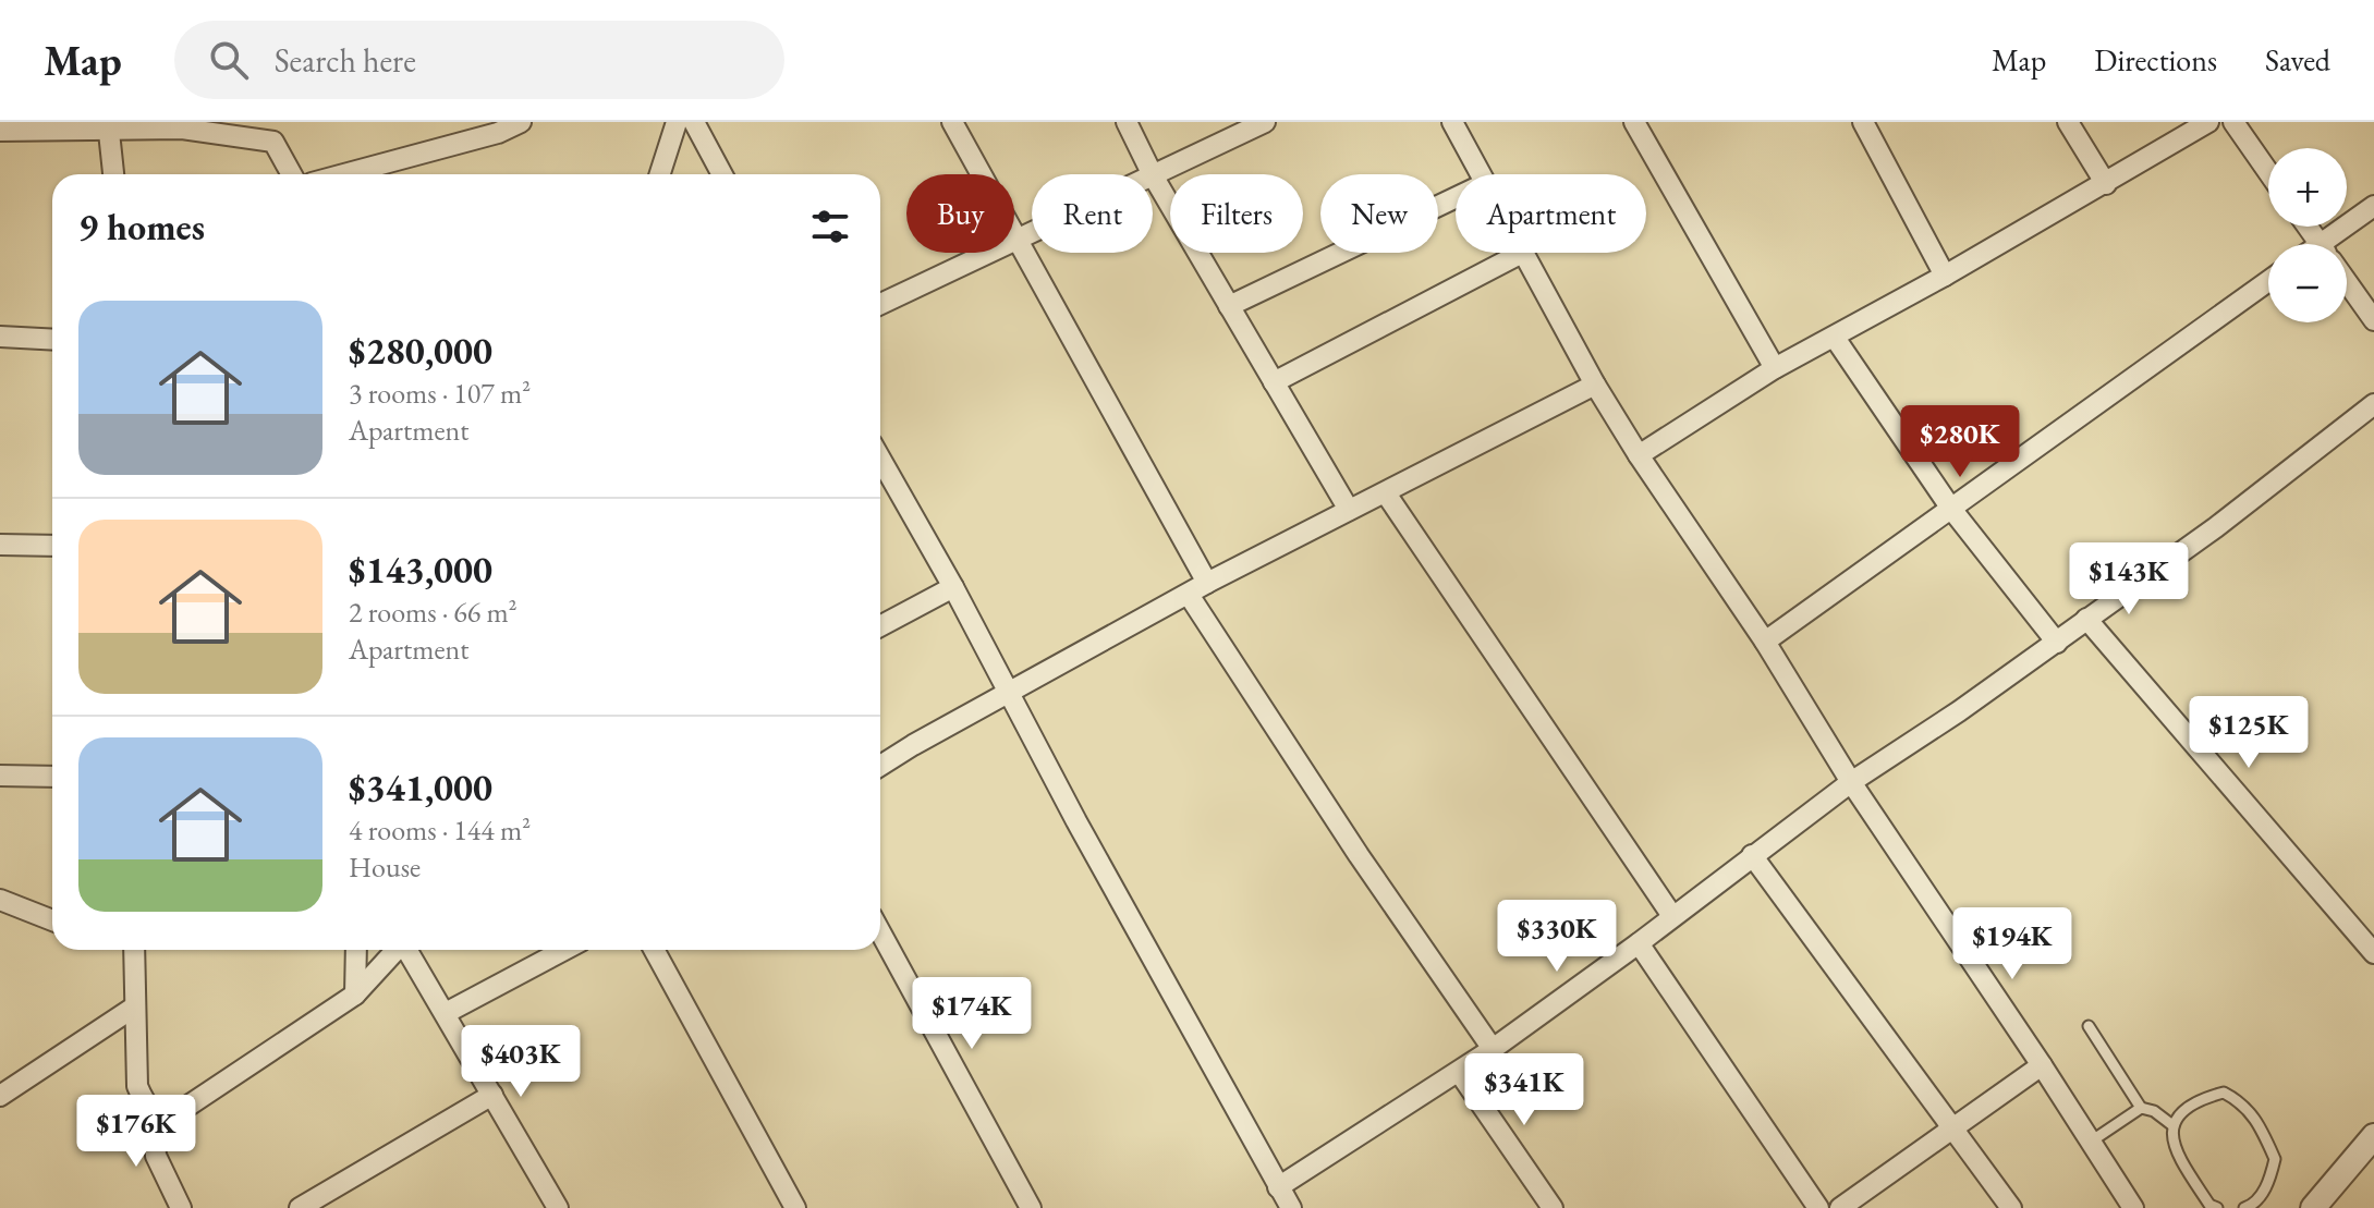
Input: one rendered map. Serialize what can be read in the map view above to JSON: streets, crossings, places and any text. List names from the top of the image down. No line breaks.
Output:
{"page":{"header":"Map","search":"Search here","nav":["Map","Directions","Saved"],"map_buttons":["+","−"],"chip":["Buy","Rent","Filters","New","Apartment"],"heading":"9 homes","list":[{"name":"$280,000","note":"3 rooms · 107 m² · Apartment"},{"name":"$143,000","note":"2 rooms · 66 m² · Apartment"},{"name":"$341,000","note":"4 rooms · 144 m² · House"}],"price":["$280K","$143K","$125K","$330K","$194K","$174K","$403K","$341K","$176K"]}}
